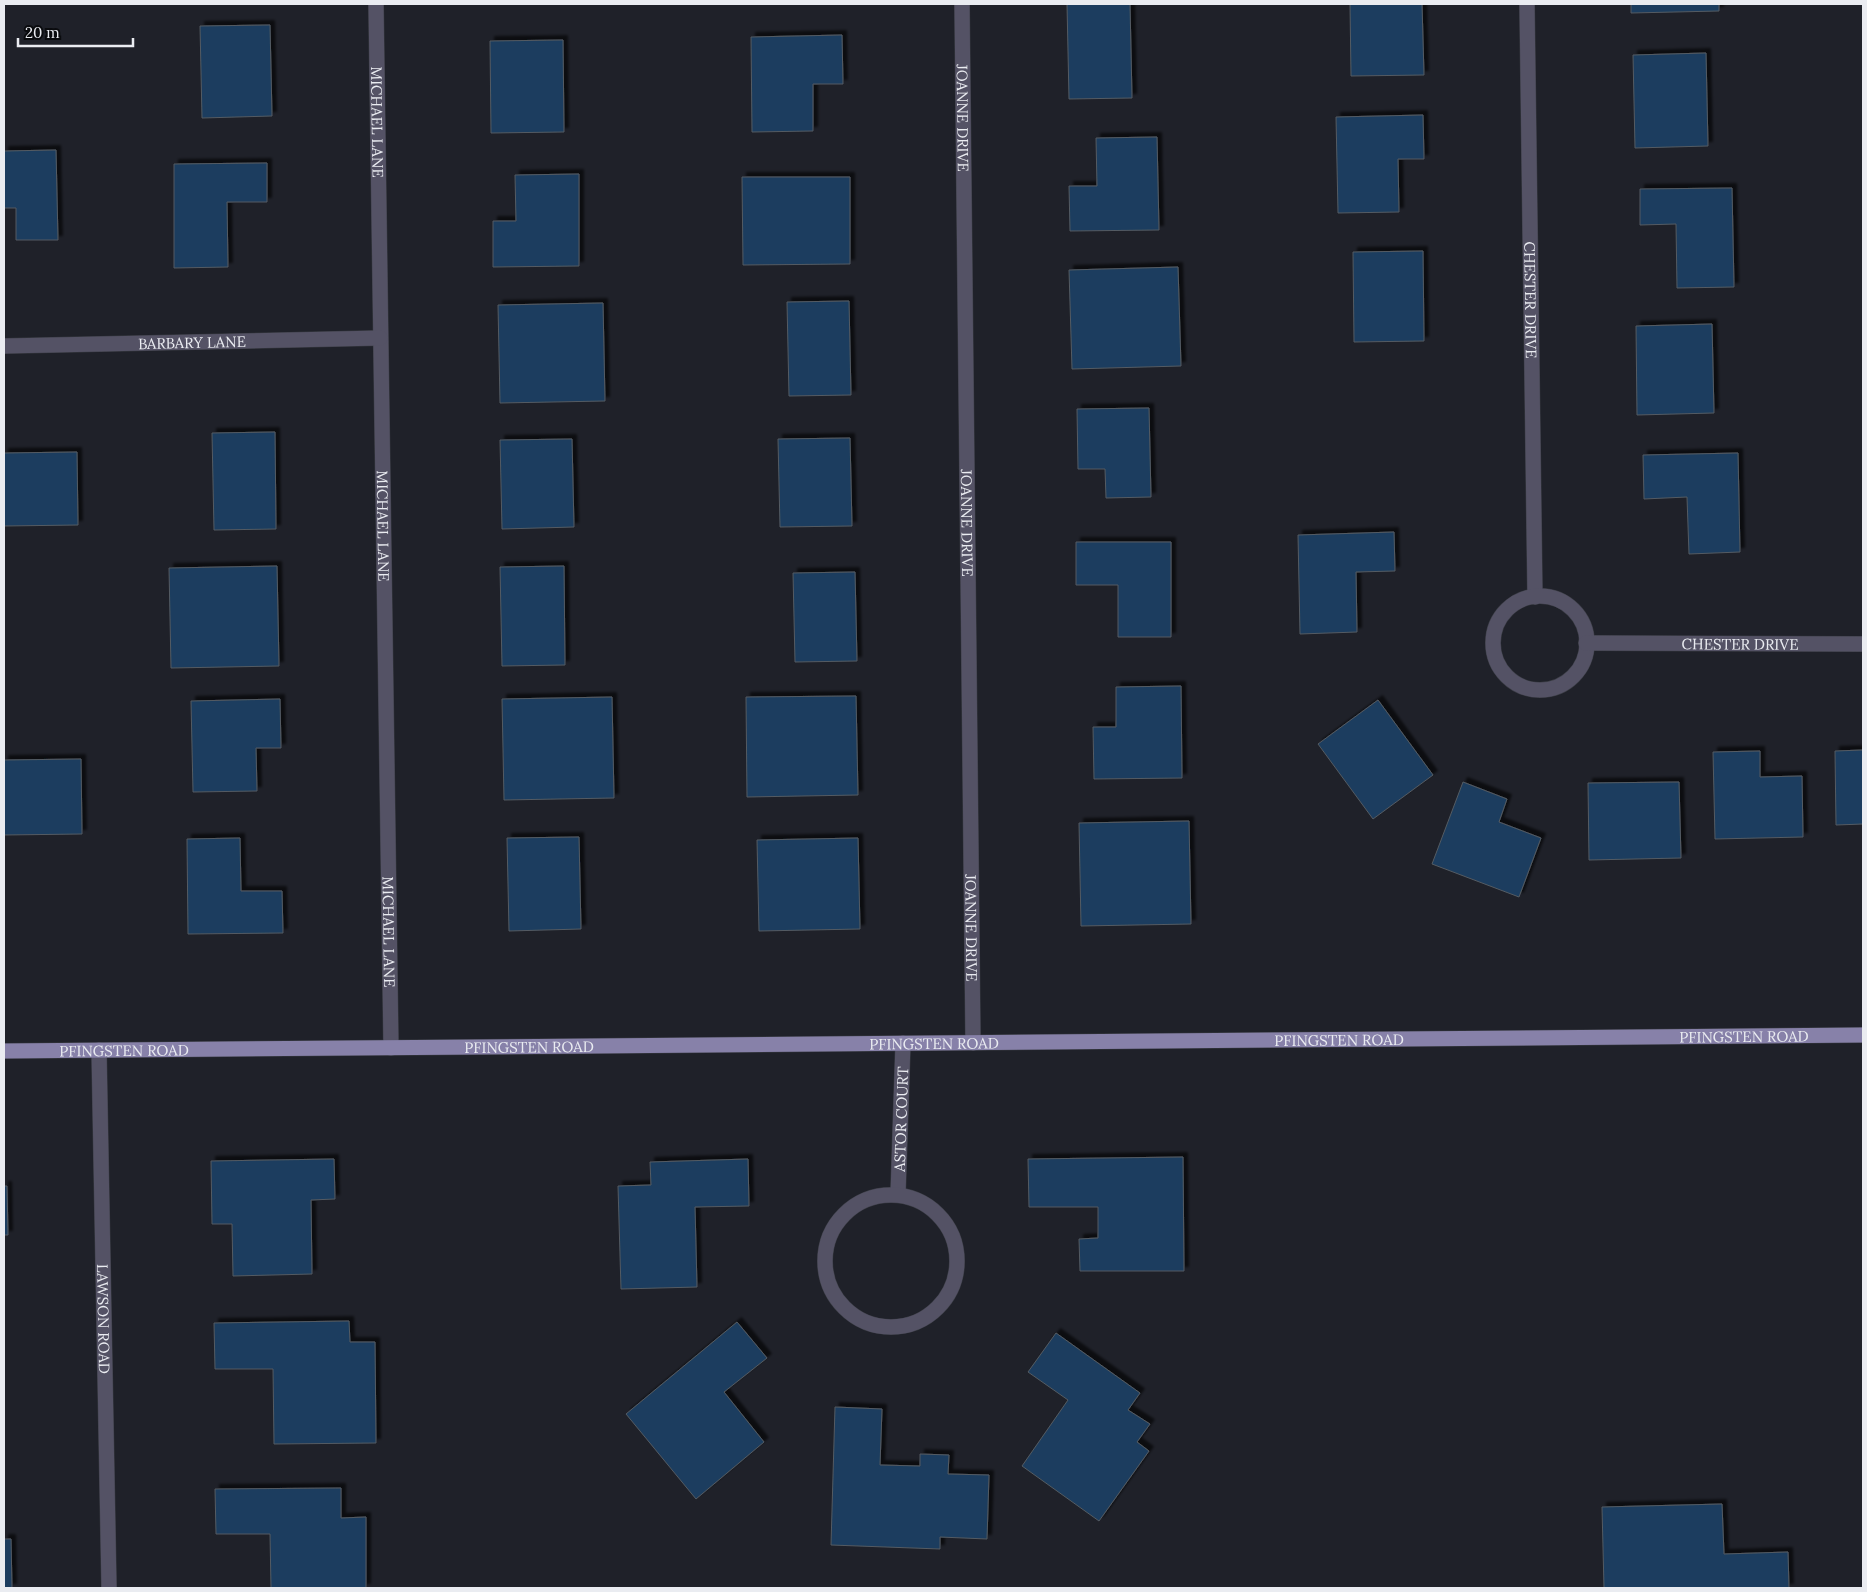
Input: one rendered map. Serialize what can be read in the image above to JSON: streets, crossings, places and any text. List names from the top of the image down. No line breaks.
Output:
{"streets":{"main road":["PFINGSTEN ROAD"],"street":["JOANNE DRIVE","MICHAEL LANE","CHESTER DRIVE","BARBARY LANE","ASTOR COURT","LAWSON ROAD"]},"crossings":[["JOANNE DRIVE","PFINGSTEN ROAD"],["MICHAEL LANE","BARBARY LANE"],["MICHAEL LANE","PFINGSTEN ROAD"],["PFINGSTEN ROAD","ASTOR COURT"],["PFINGSTEN ROAD","LAWSON ROAD"]],"scale_bar":"20 m"}
